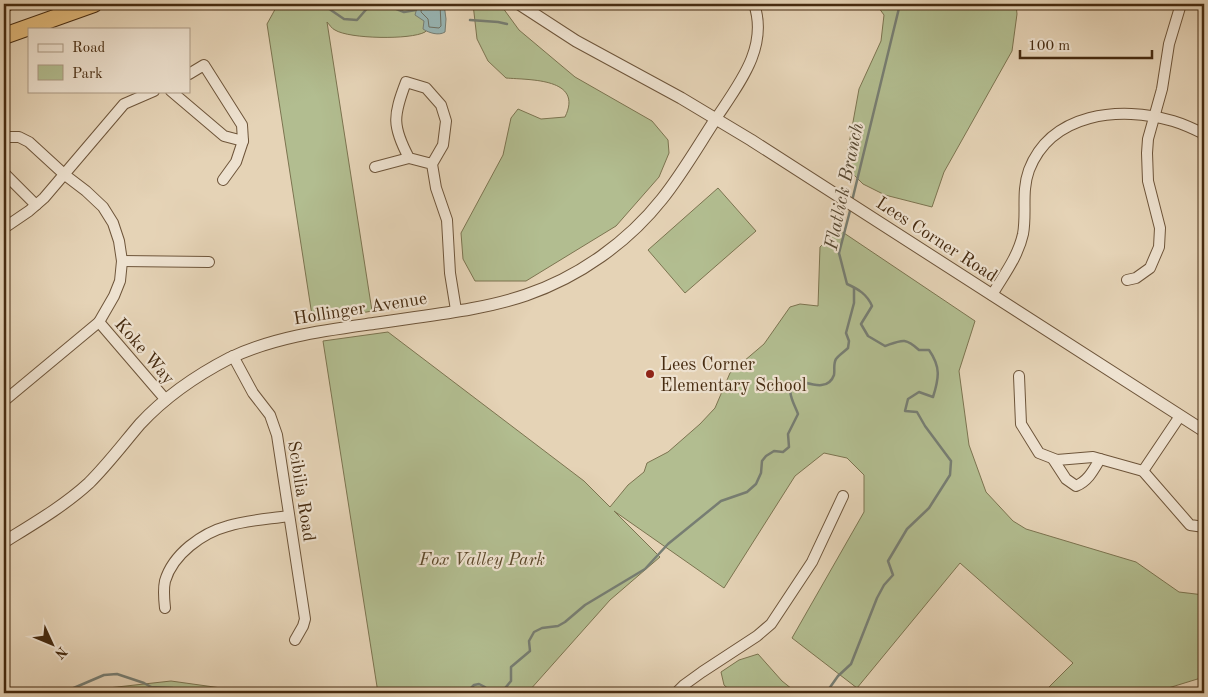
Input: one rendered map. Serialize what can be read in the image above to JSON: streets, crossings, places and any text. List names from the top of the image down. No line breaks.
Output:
{"streets":{"street":["Lees Corner Road","Hollinger Avenue","Koke Way","Scibilia Road"]},"crossings":[["Lees Corner Road","Hollinger Avenue"],["Hollinger Avenue","Koke Way"],["Hollinger Avenue","Scibilia Road"]],"water":["Flatlick Branch"],"parks":["Fox Valley Park"],"places":["Lees Corner Elementary School"],"legend":["Road","Park"],"scale_bar":"100 m","north":"bottom right"}
